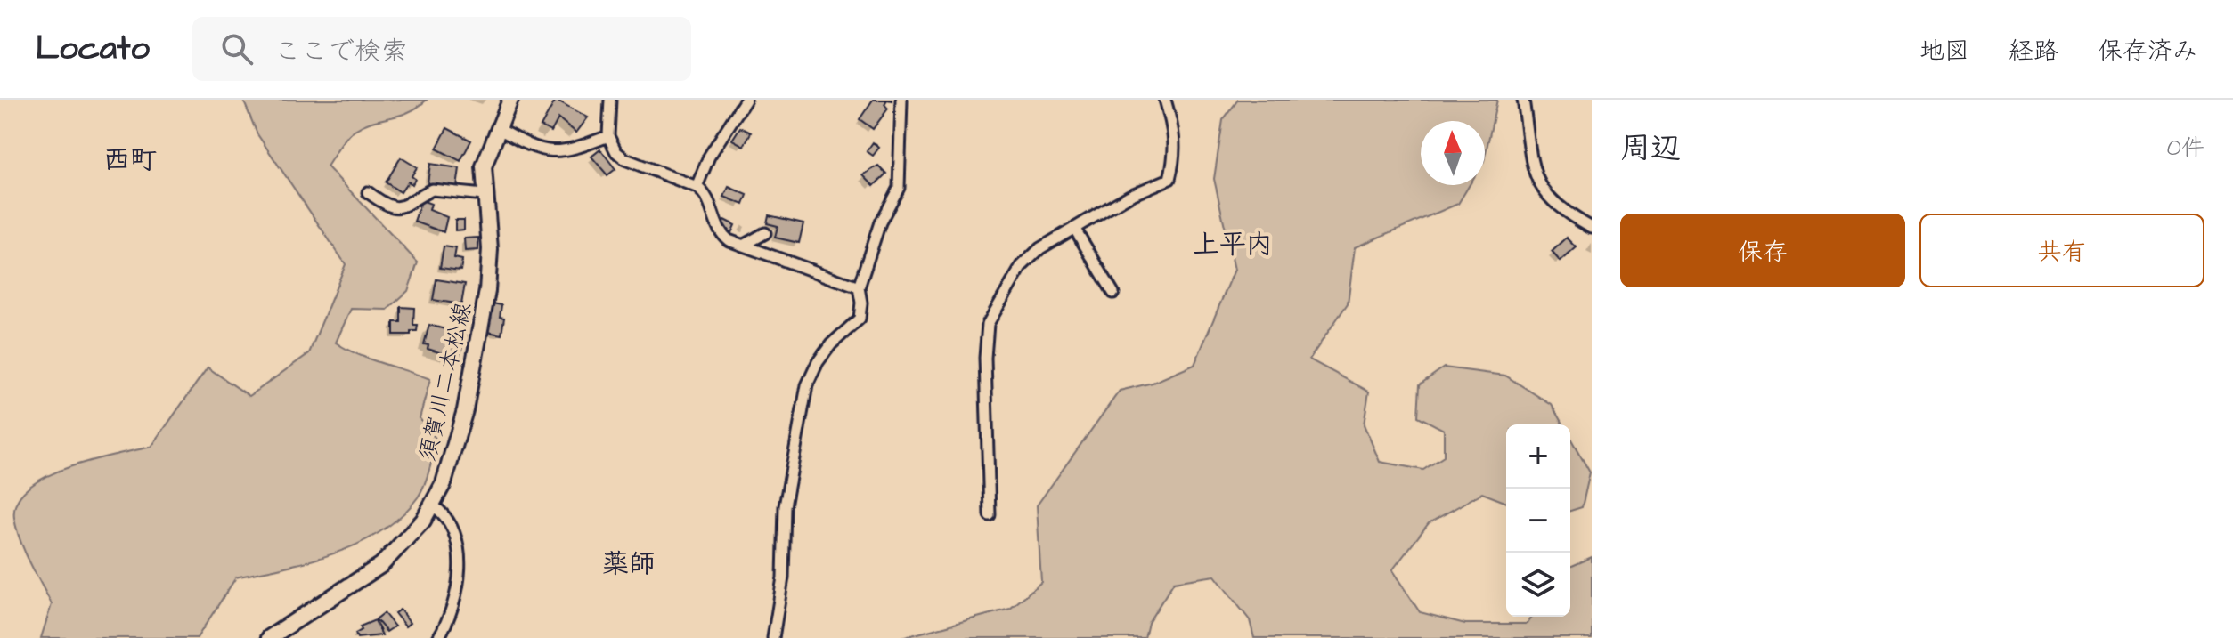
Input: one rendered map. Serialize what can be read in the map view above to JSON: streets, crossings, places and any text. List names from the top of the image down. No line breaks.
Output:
{"streets":{"main road":["須賀川二本松線"]},"districts":["西町","上平内","薬師"],"north":"top","page":{"header":"Locato","search":"ここで検索","nav":["地図","経路","保存済み"],"heading":["周辺","0件"],"buttons":["保存","共有"],"map_buttons":["+","−"]}}
